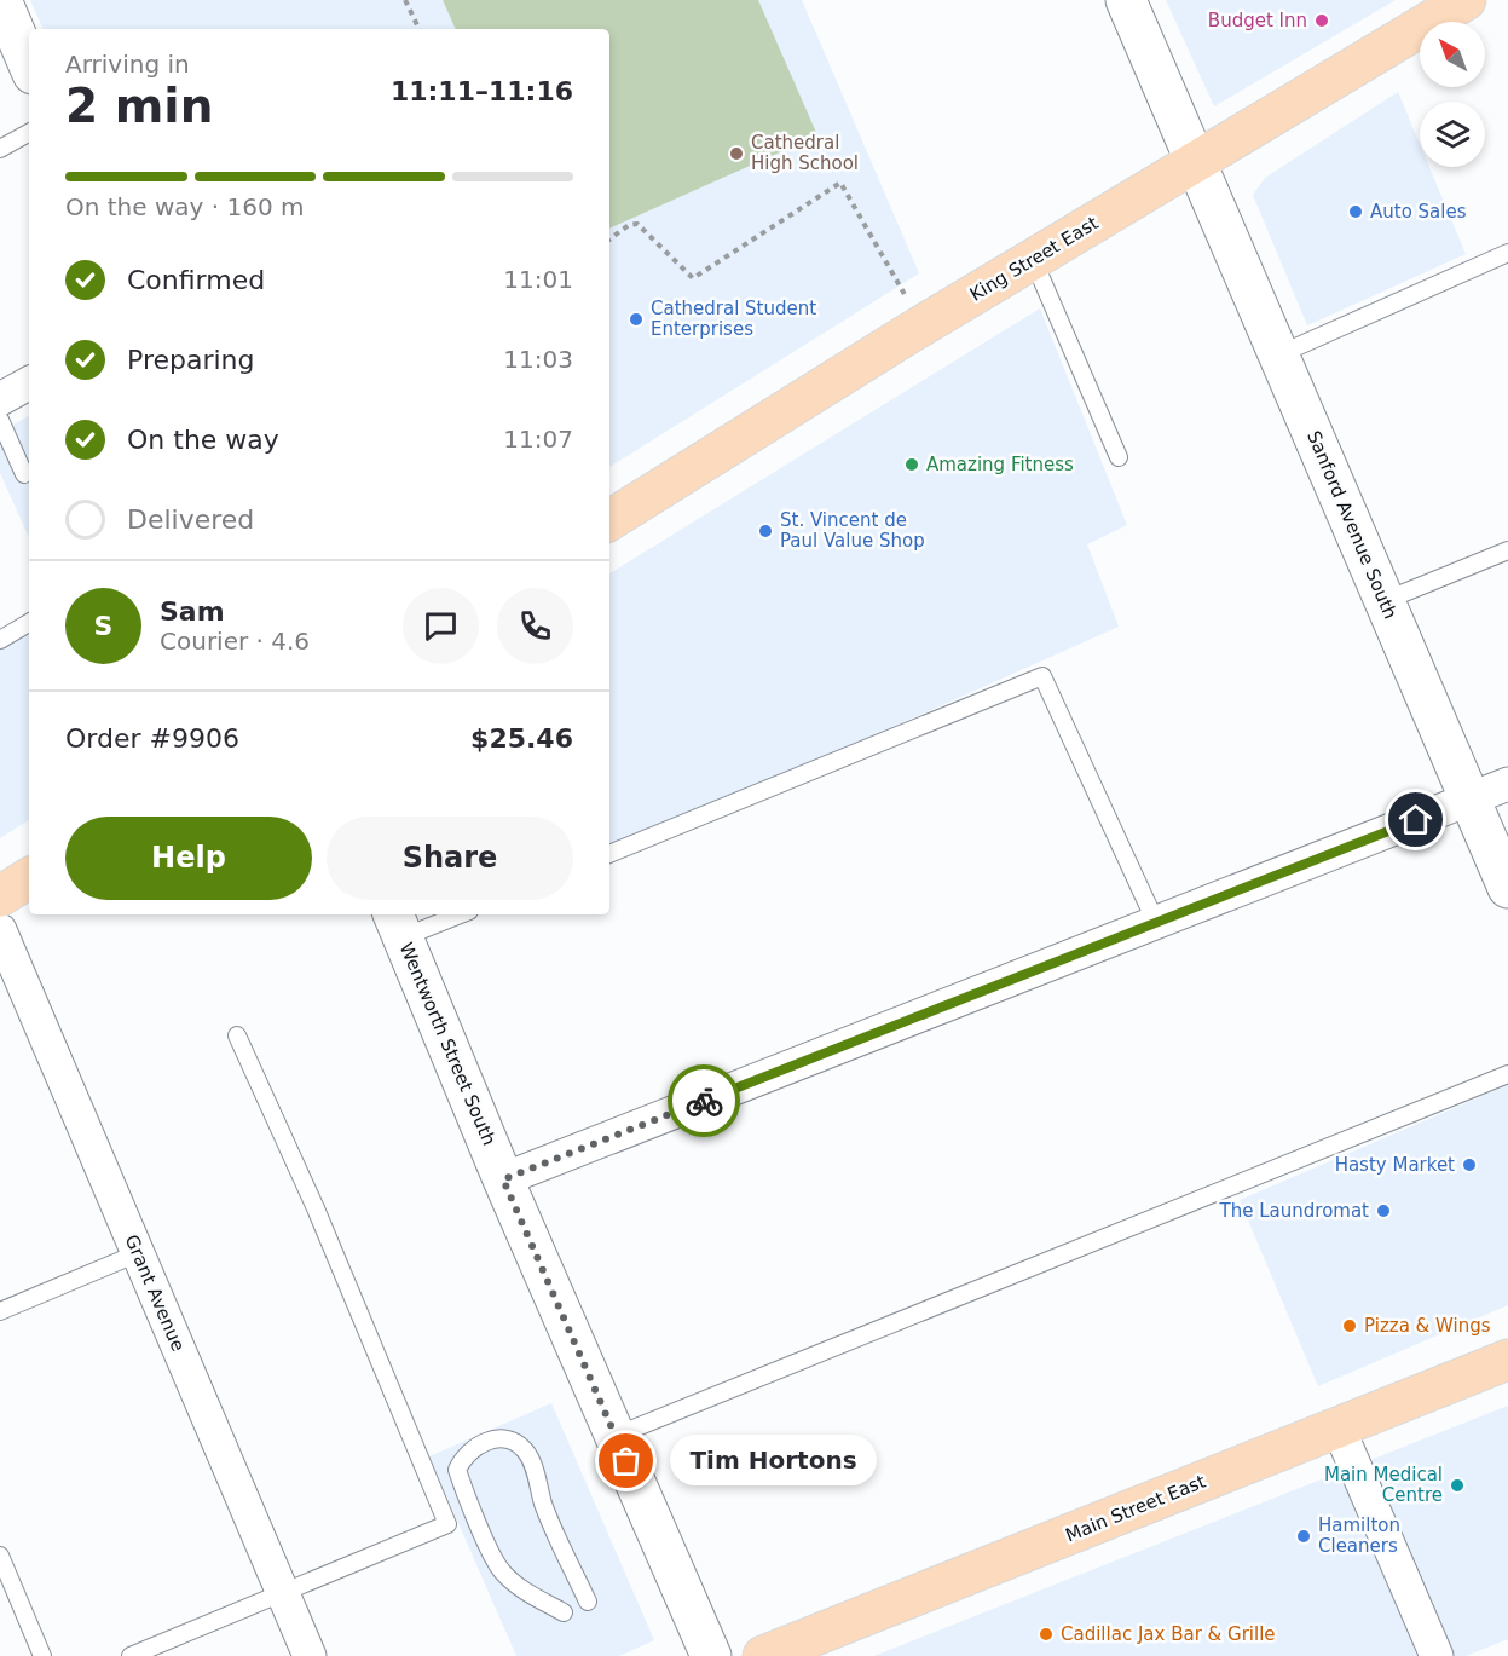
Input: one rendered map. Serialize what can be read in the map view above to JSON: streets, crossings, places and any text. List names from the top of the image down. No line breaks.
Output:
{"streets":{"main road":["King Street East","Main Street East"],"street":["Sanford Avenue South","Wentworth Street South","Grant Avenue"]},"crossings":[["King Street East","Sanford Avenue South"]],"places":["Budget Inn","Cathedral High School","Auto Sales","Cathedral Student Enterprises","Amazing Fitness","St. Vincent de Paul Value Shop","Hasty Market","The Laundromat","Pizza & Wings","Tim Hortons","Main Medical Centre","Hamilton Cleaners","Cadillac Jax Bar & Grille"],"north":"top left","page":{"heading":["2 min","Arriving in","11:11–11:16"],"panel":["Sam","Courier · 4.6","Order #9906","$25.46"],"bar":"On the way · 160 m","list":[["Confirmed","11:01"],["Preparing","11:03"],["On the way","11:07"],"Delivered"],"round":"S","buttons":["Help","Share"],"bubble":"Tim Hortons"}}
